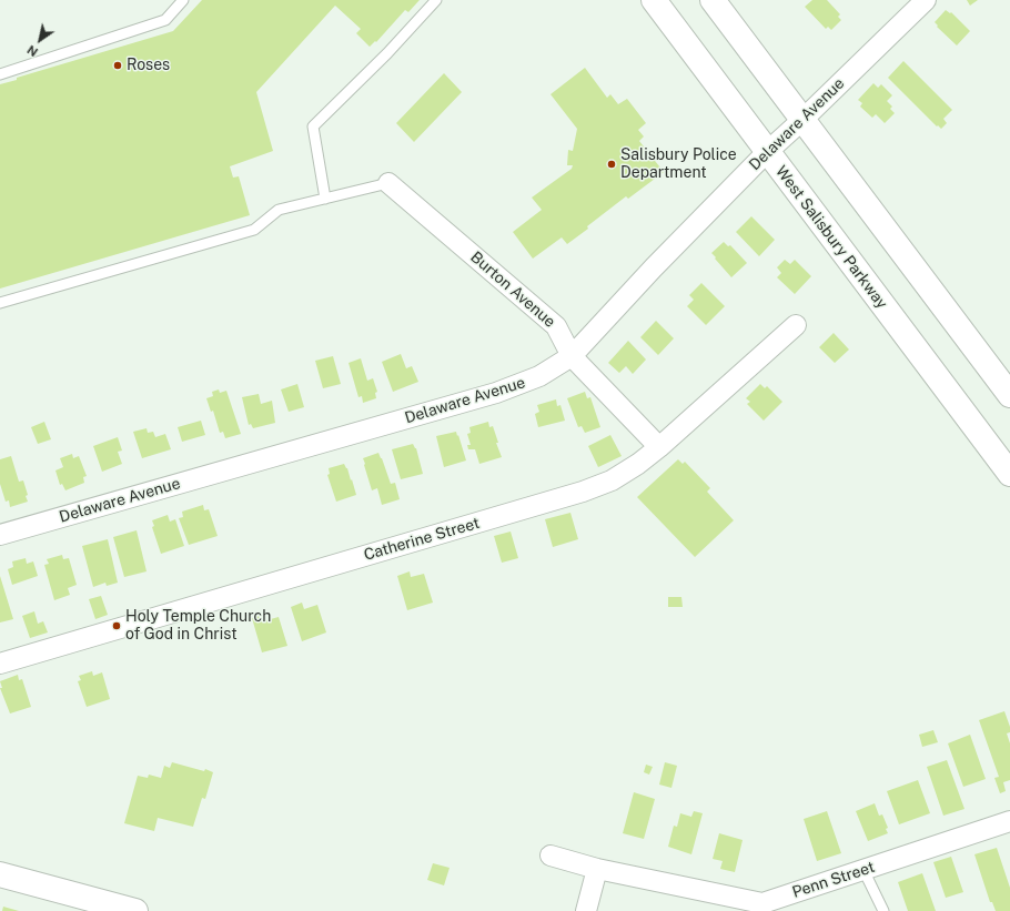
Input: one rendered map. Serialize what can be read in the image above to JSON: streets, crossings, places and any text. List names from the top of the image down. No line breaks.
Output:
{"streets":{"main road":["West Salisbury Parkway"],"street":["Delaware Avenue","Burton Avenue","Catherine Street","Penn Street"]},"crossings":[["Delaware Avenue","West Salisbury Parkway"],["Delaware Avenue","Burton Avenue"],["Burton Avenue","Catherine Street"]],"places":["Roses","Salisbury Police Department","Holy Temple Church of God in Christ"],"north":"bottom left"}
